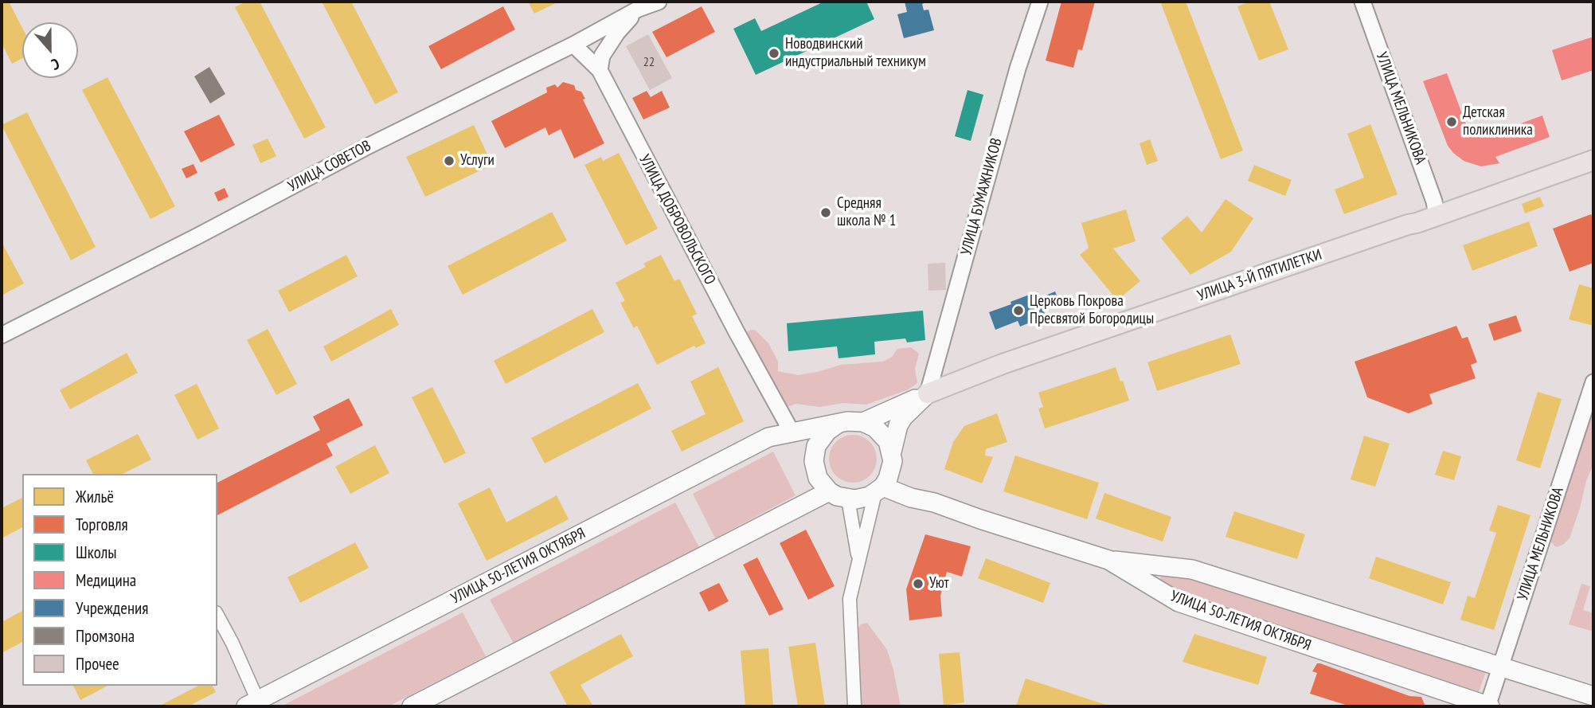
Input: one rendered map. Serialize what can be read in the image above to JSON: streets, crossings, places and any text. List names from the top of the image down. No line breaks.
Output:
{"streets":{"main road":["УЛИЦА 3-Й ПЯТИЛЕТКИ","УЛИЦА 50-ЛЕТИЯ ОКТЯБРЯ"],"street":["УЛИЦА МЕЛЬНИКОВА","УЛИЦА СОВЕТОВ","УЛИЦА БУМАЖНИКОВ","УЛИЦА ДОБРОВОЛЬСКОГО"]},"crossings":[["УЛИЦА МЕЛЬНИКОВА","УЛИЦА 3-Й ПЯТИЛЕТКИ"],["УЛИЦА МЕЛЬНИКОВА","УЛИЦА 50-ЛЕТИЯ ОКТЯБРЯ"],["УЛИЦА СОВЕТОВ","УЛИЦА ДОБРОВОЛЬСКОГО"],["УЛИЦА БУМАЖНИКОВ","УЛИЦА 3-Й ПЯТИЛЕТКИ"],["УЛИЦА ДОБРОВОЛЬСКОГО","УЛИЦА 50-ЛЕТИЯ ОКТЯБРЯ"]],"places":["Новодвинский индустриальный техникум","Детская поликлиника","Услуги","Средняя школа № 1","Церковь Покрова Пресвятой Богородицы","Уют"],"house_numbers":["22"],"legend":["Жильё","Торговля","Школы","Медицина","Учреждения","Промзона","Прочее"],"north":"bottom"}
